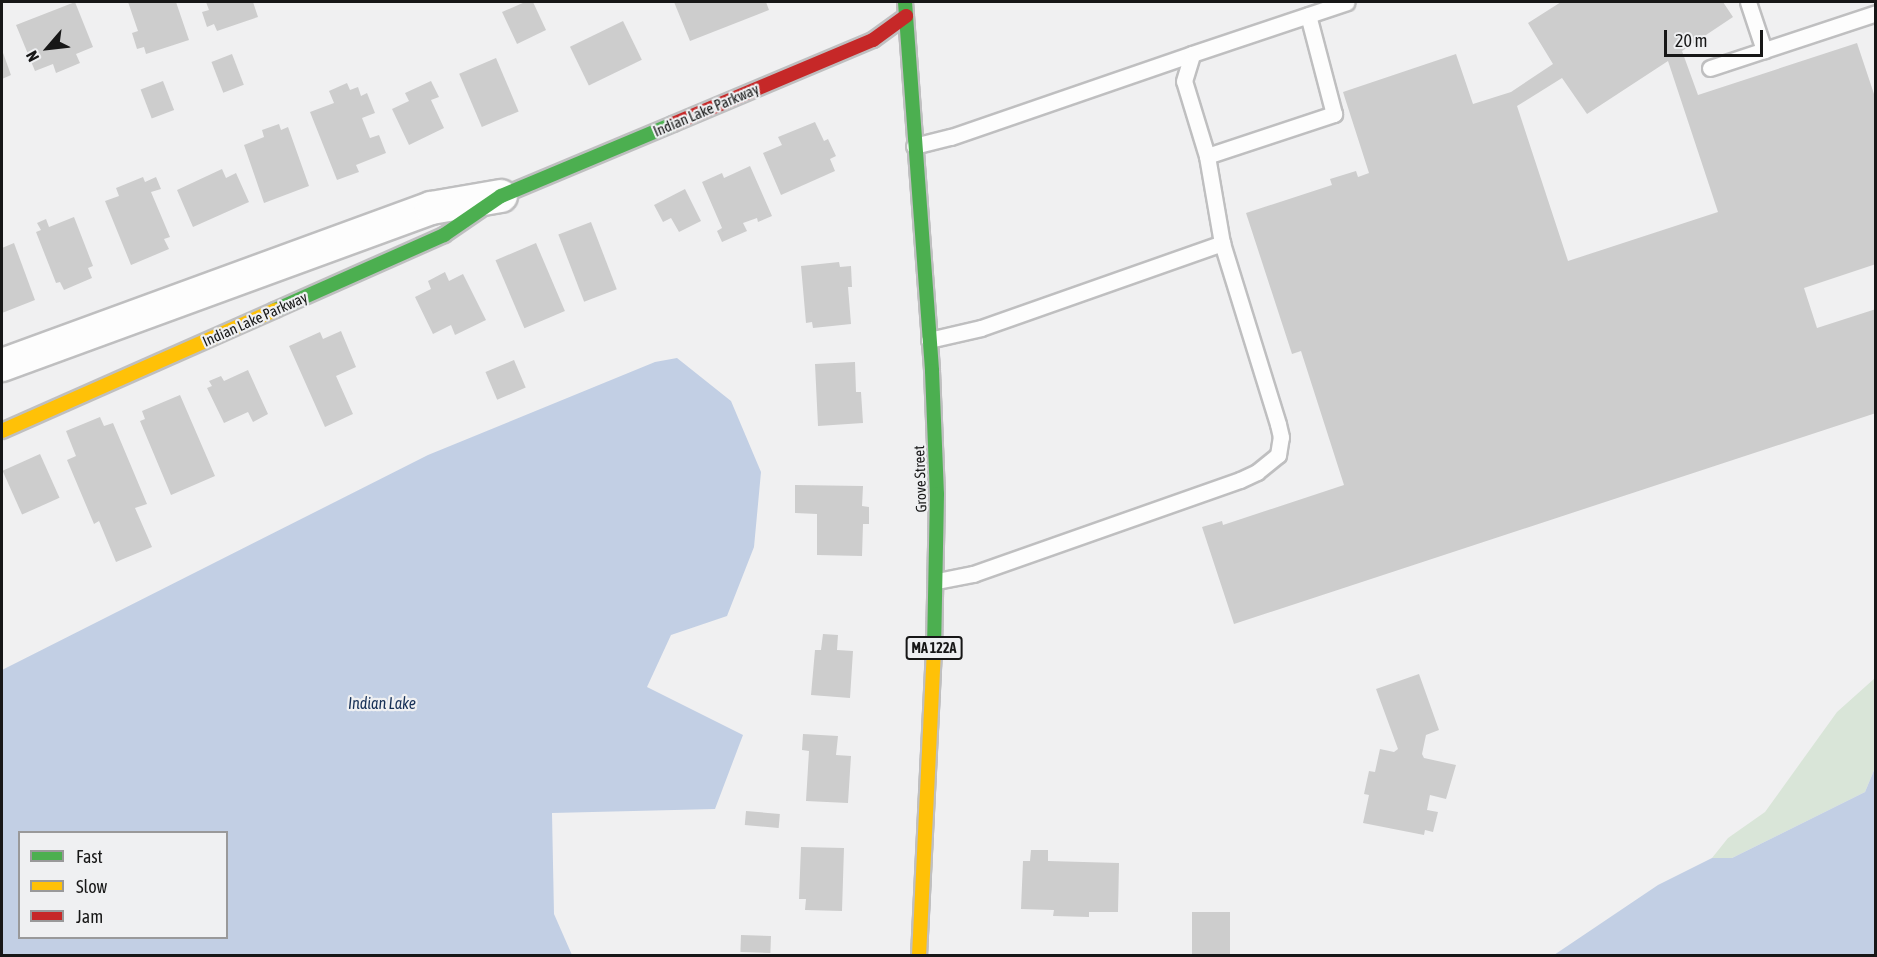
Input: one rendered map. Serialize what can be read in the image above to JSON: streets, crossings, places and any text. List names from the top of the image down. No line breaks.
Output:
{"streets":{"street":["Indian Lake Parkway","Grove Street","MA 122A"]},"crossings":[["Indian Lake Parkway","Grove Street"]],"water":["Indian Lake"],"legend":["Fast","Slow","Jam"],"scale_bar":"20 m","north":"bottom left"}
